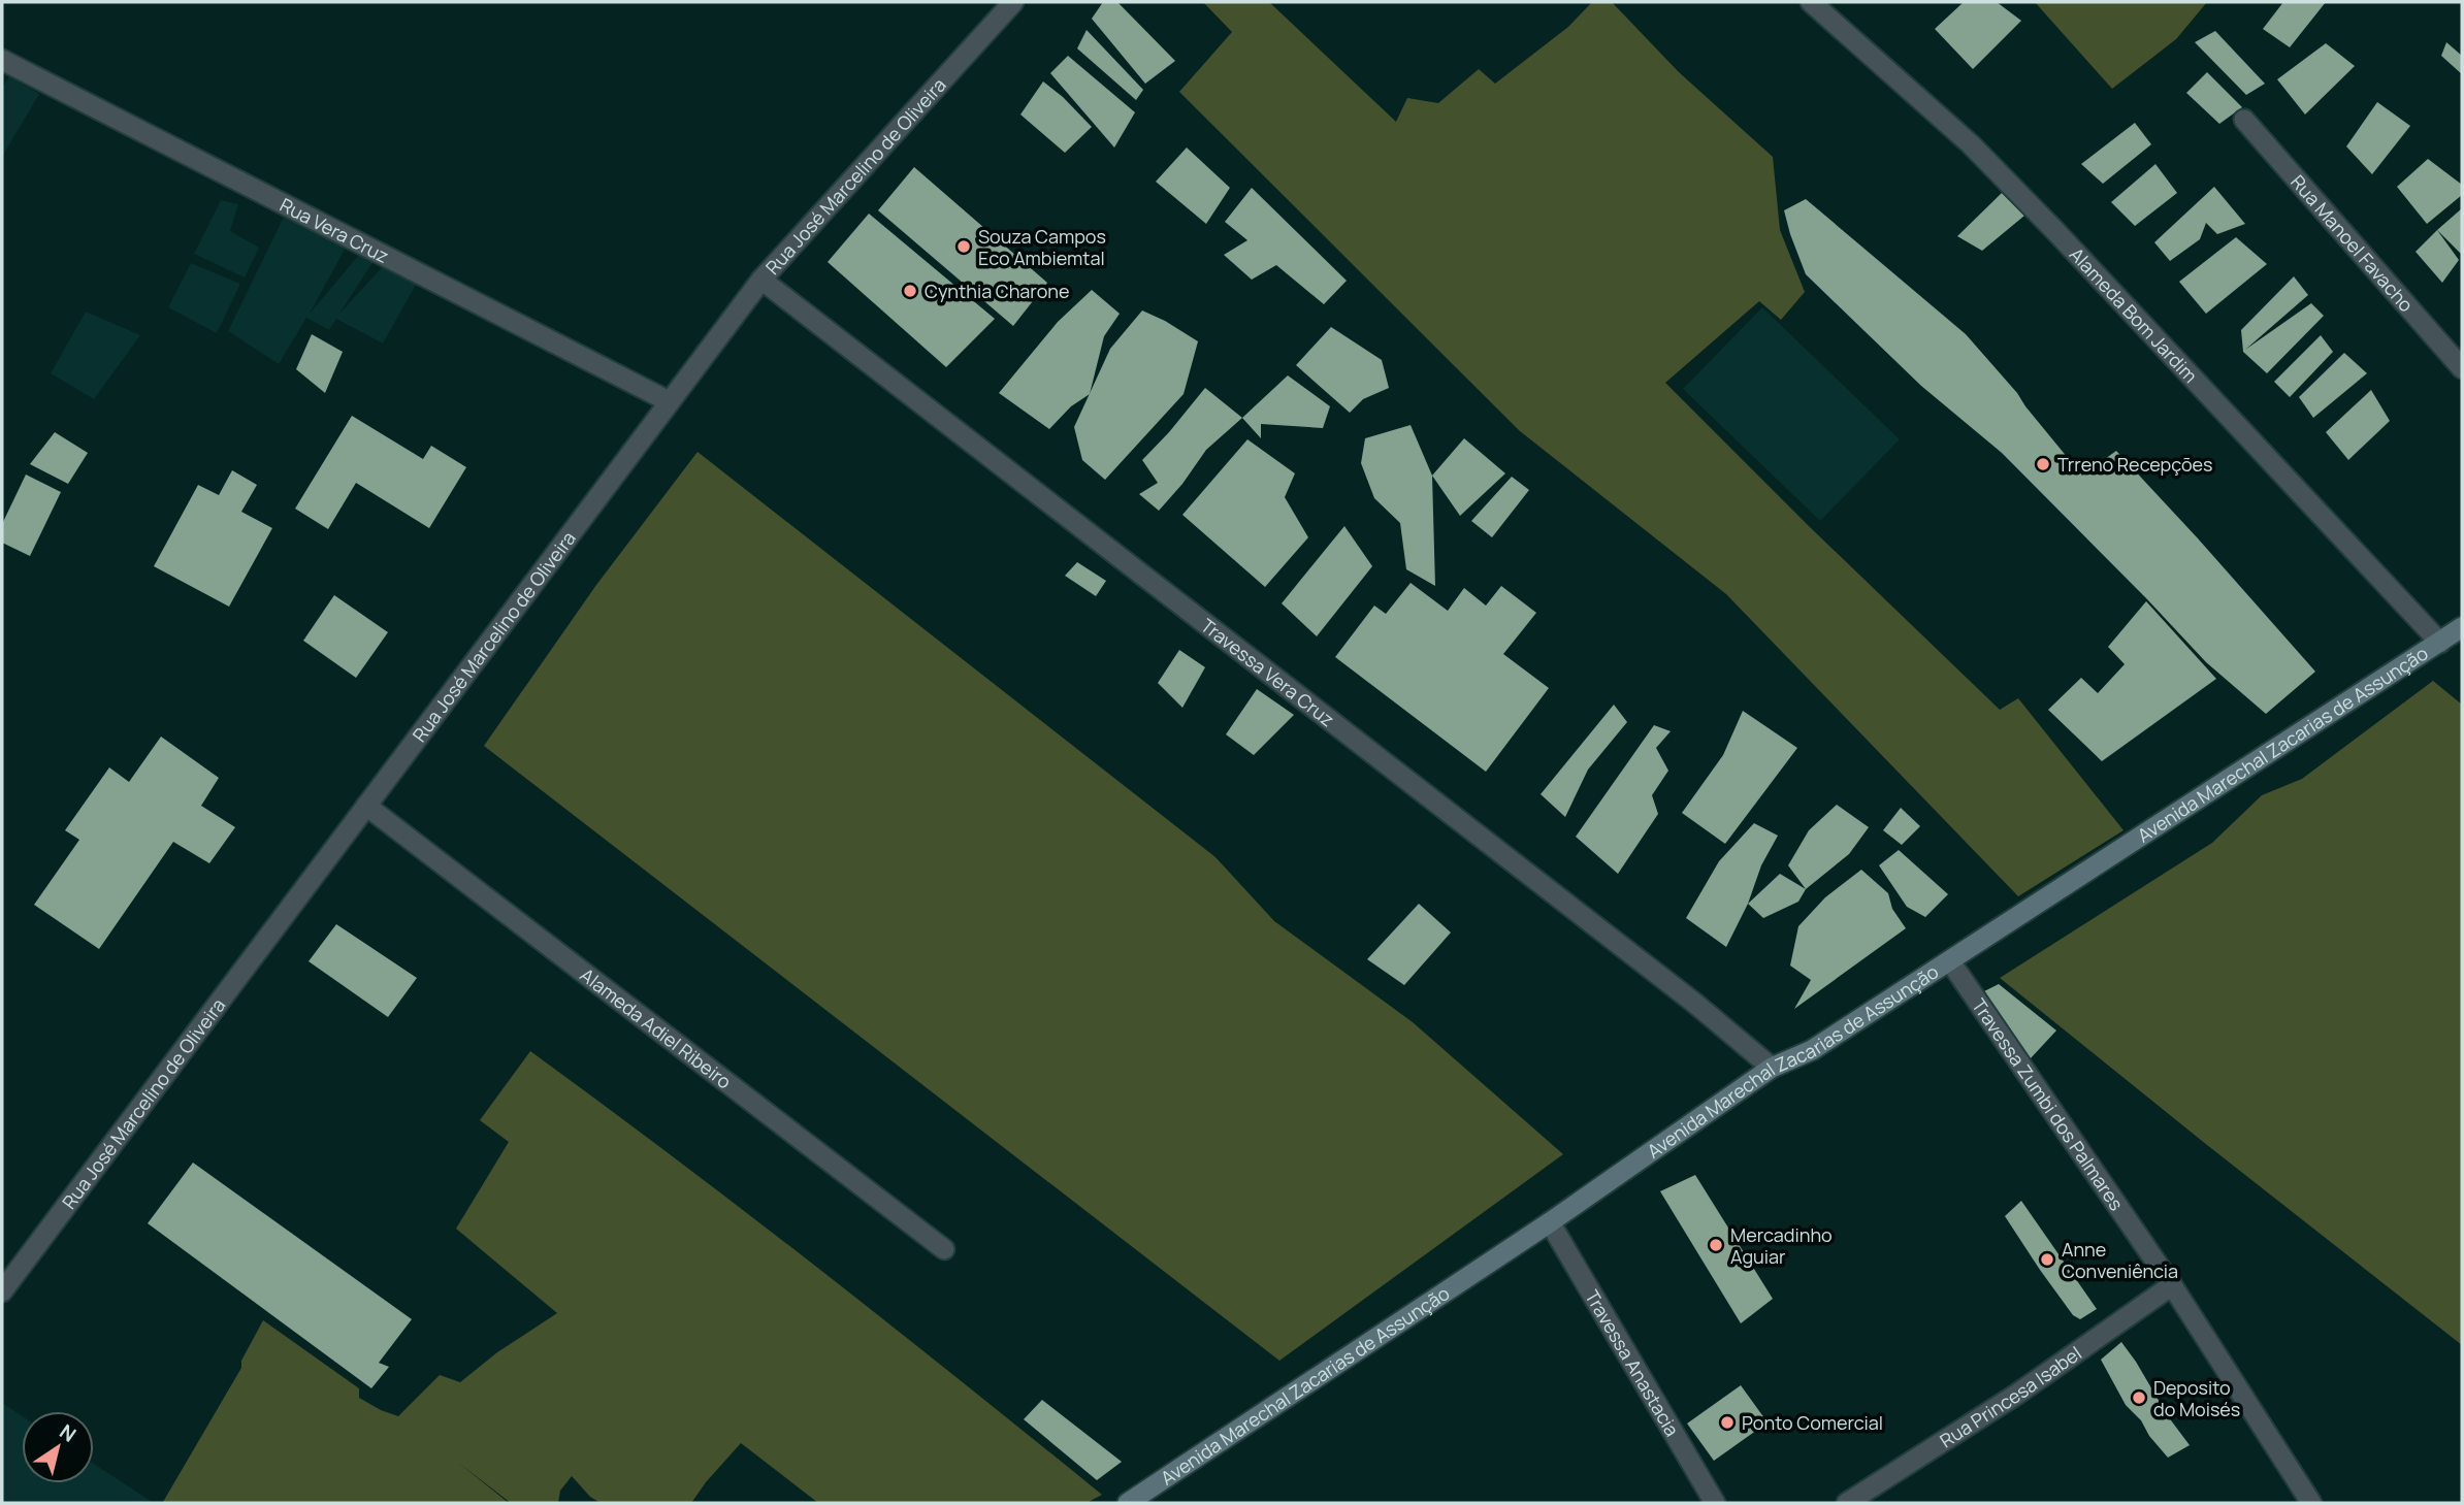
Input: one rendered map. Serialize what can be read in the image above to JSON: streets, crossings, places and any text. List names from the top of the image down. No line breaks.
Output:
{"streets":{"main road":["Avenida Marechal Zacarias de Assunção"],"street":["Rua José Marcelino de Oliveira","Rua Vera Cruz","Rua Manoel Favacho","Alameda Bom Jardim","Travessa Vera Cruz","Alameda Adiel Ribeiro","Travessa Zumbi dos Palmares","Travessa Anastacia","Rua Princesa Isabel"]},"crossings":[["Rua José Marcelino de Oliveira","Rua Vera Cruz"],["Rua José Marcelino de Oliveira","Travessa Vera Cruz"],["Rua José Marcelino de Oliveira","Alameda Adiel Ribeiro"],["Alameda Bom Jardim","Avenida Marechal Zacarias de Assunção"],["Travessa Vera Cruz","Avenida Marechal Zacarias de Assunção"],["Avenida Marechal Zacarias de Assunção","Travessa Zumbi dos Palmares"],["Avenida Marechal Zacarias de Assunção","Travessa Anastacia"],["Travessa Zumbi dos Palmares","Rua Princesa Isabel"]],"places":["Souza Campos Eco Ambiemtal","Cynthia Charone","Trreno Recepções","Mercadinho Aguiar","Anne Conveniência","Deposito do Moisés","Ponto Comercial"],"north":"top right"}
